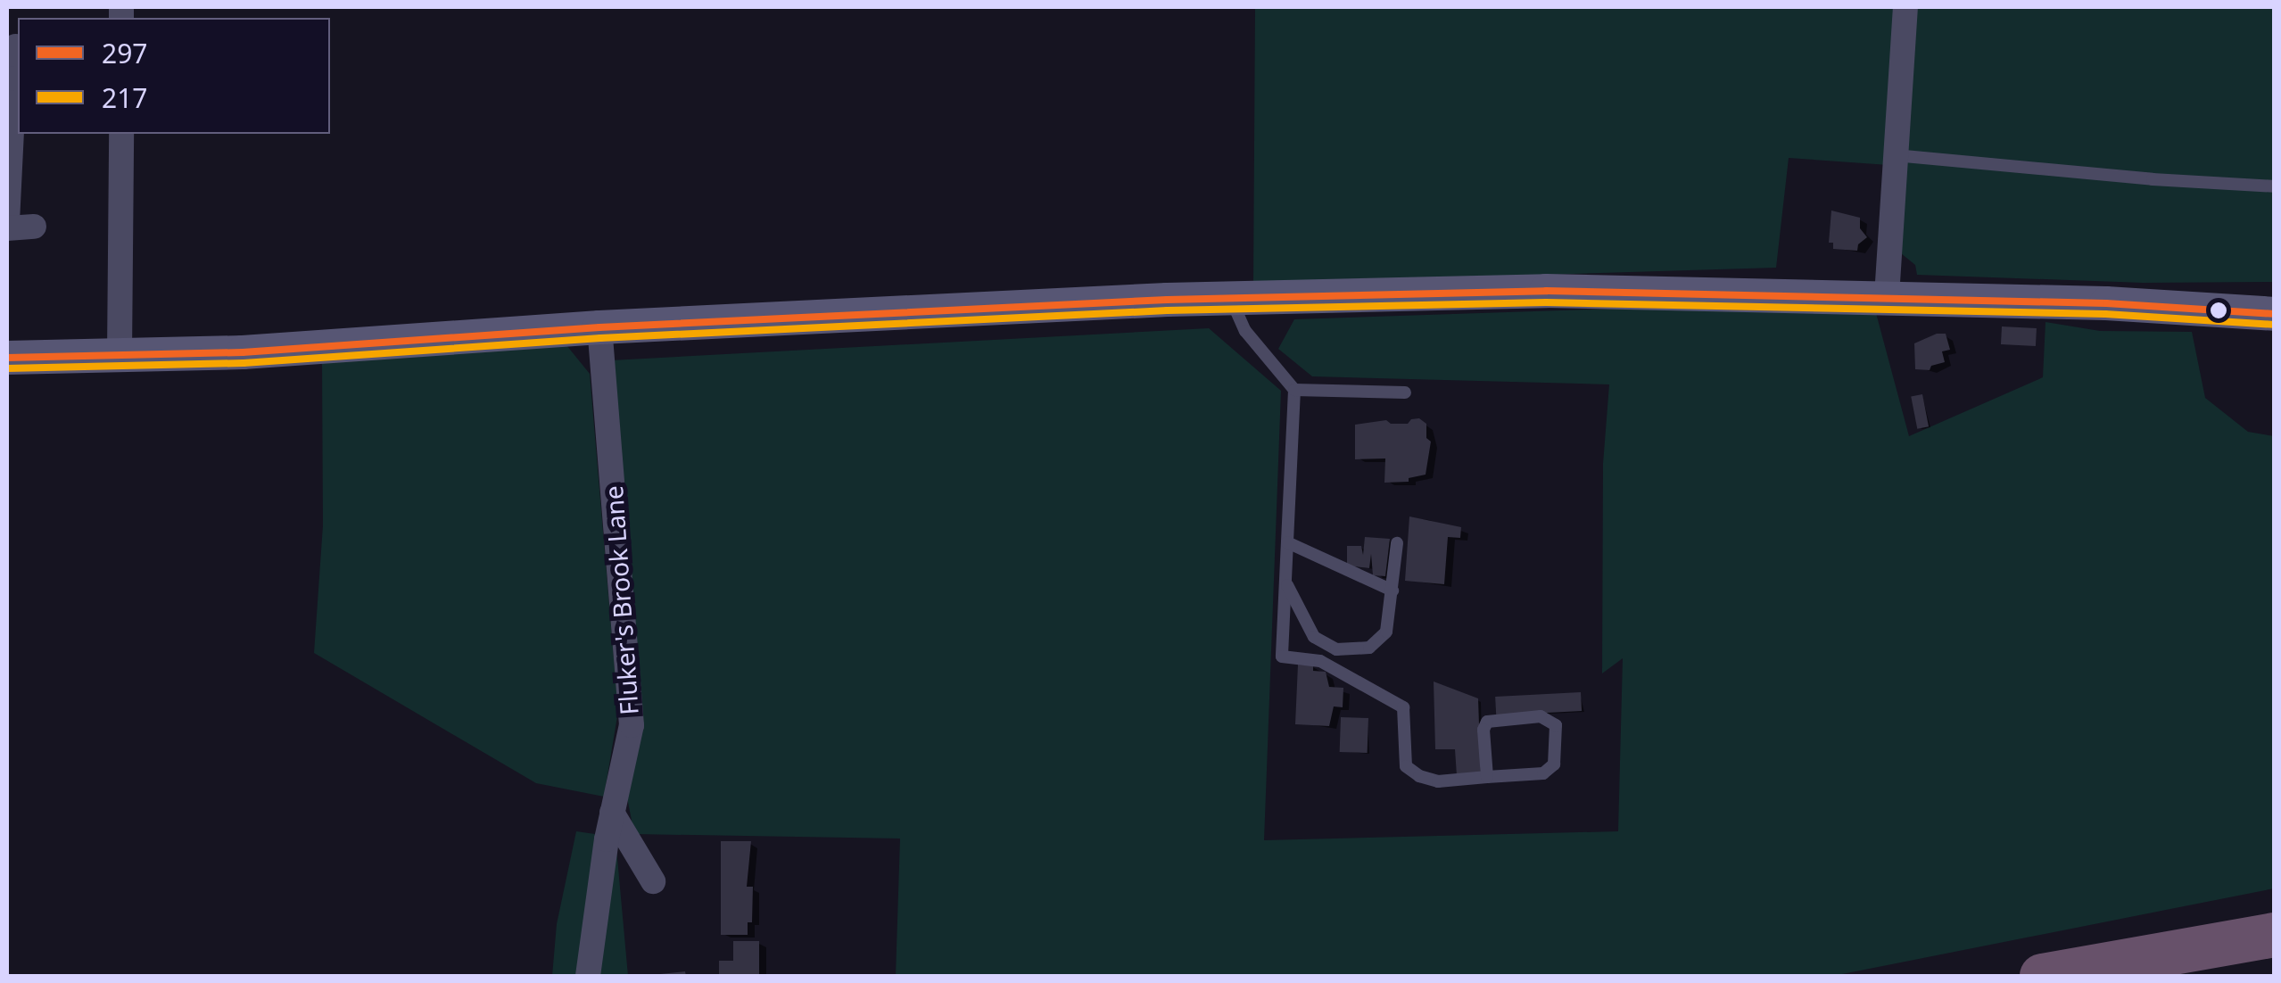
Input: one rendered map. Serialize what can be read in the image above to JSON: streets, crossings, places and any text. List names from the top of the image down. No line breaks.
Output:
{"streets":{"street":["Fluker's Brook Lane"]},"lines":["transit line 297","transit line 217"],"legend":["297","217"]}
